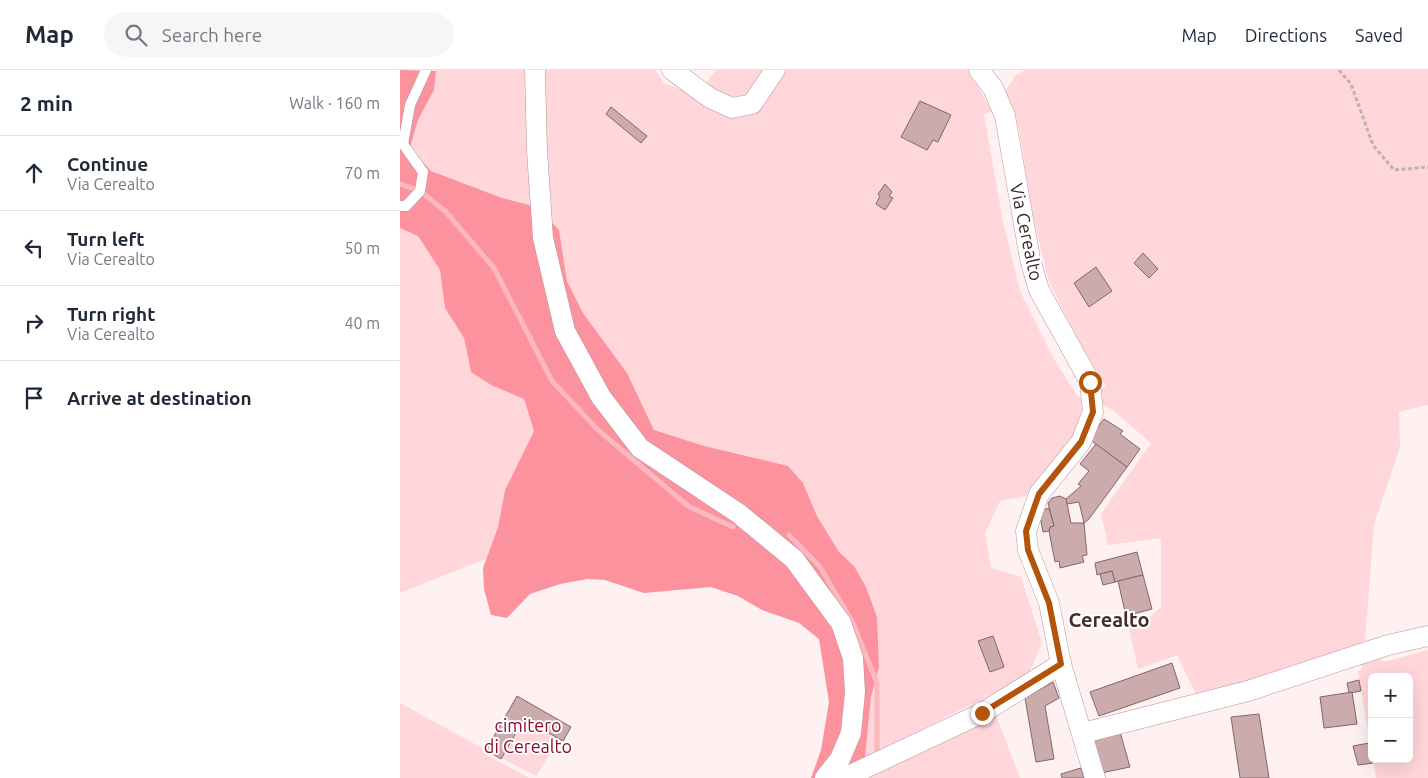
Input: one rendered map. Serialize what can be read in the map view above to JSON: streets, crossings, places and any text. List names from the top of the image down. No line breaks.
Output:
{"streets":{"street":["Via Cerealto"]},"districts":["Cerealto"],"parks":["cimitero di Cerealto"],"page":{"header":"Map","search":"Search here","nav":["Map","Directions","Saved"],"heading":["2 min","Walk · 160 m"],"list":[["Continue","Via Cerealto","70 m"],["Turn left","Via Cerealto","50 m"],["Turn right","Via Cerealto","40 m"],"Arrive at destination"],"map_buttons":["+","−"]}}
